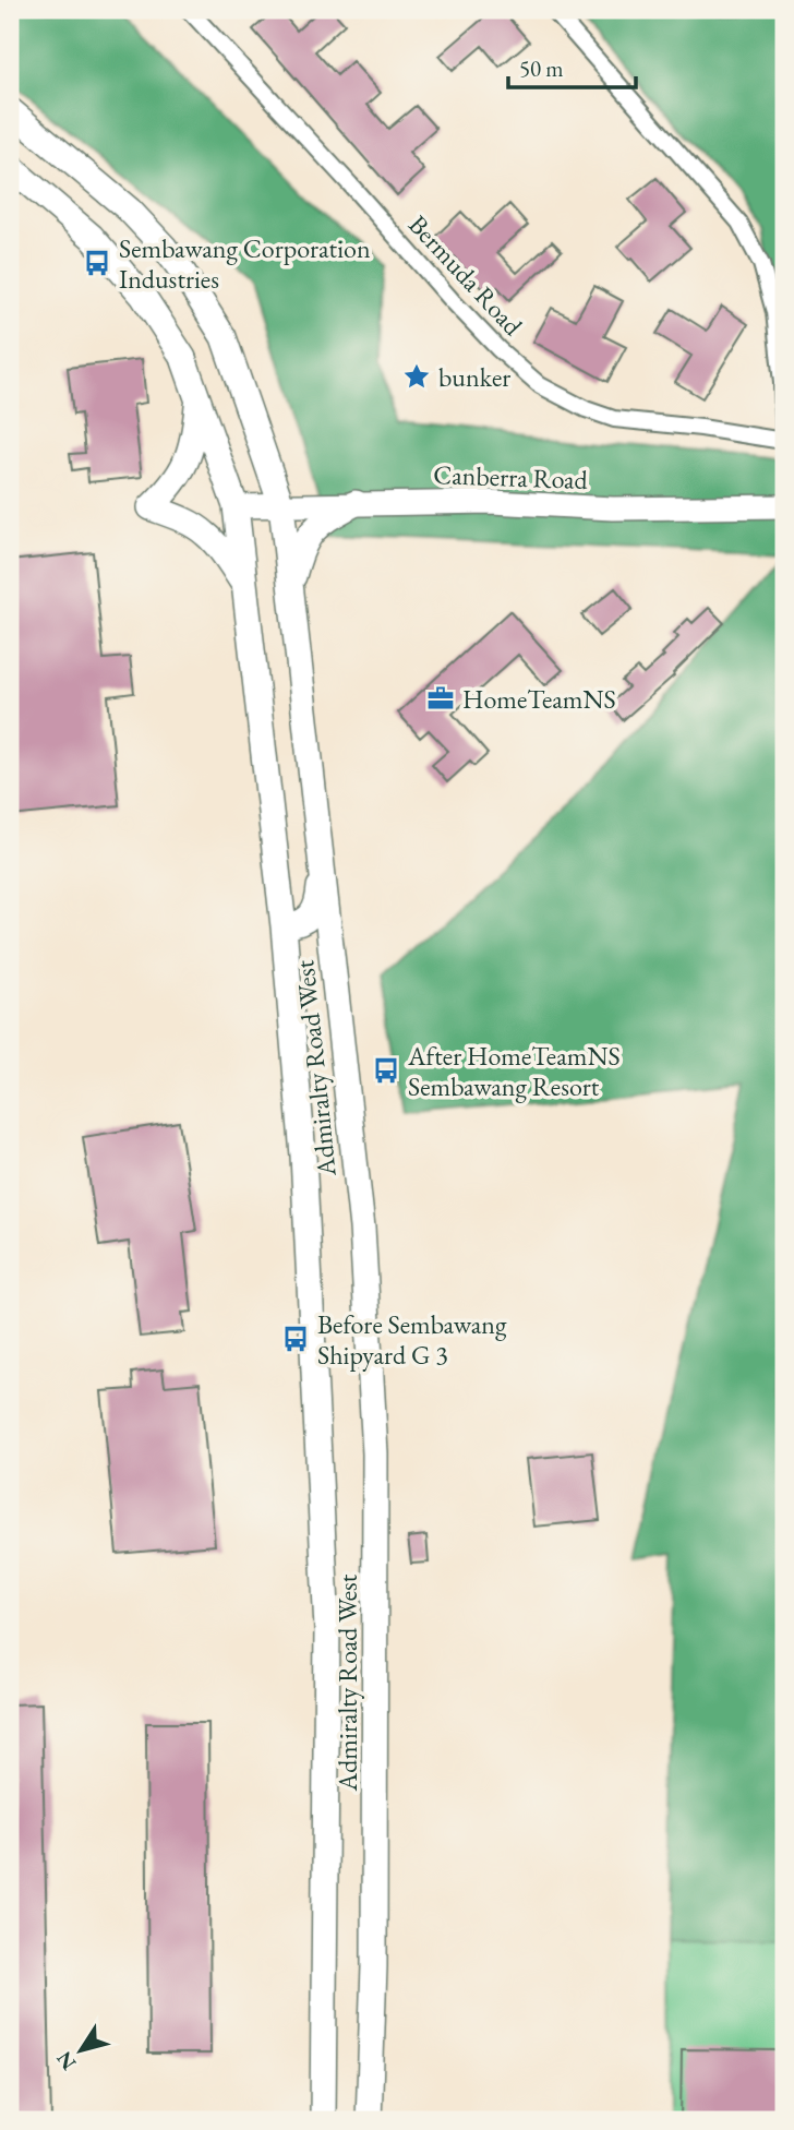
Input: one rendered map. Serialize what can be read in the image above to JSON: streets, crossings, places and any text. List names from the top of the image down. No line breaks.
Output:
{"streets":{"main road":["Canberra Road","Admiralty Road West"],"street":["Bermuda Road"]},"crossings":[["Canberra Road","Admiralty Road West"]],"places":{"bus stop":["Sembawang Corporation Industries","After HomeTeamNS Sembawang Resort","Before Sembawang Shipyard G 3"],"place":["bunker"],"office":["HomeTeamNS"]},"scale_bar":"50 m","north":"bottom left"}
